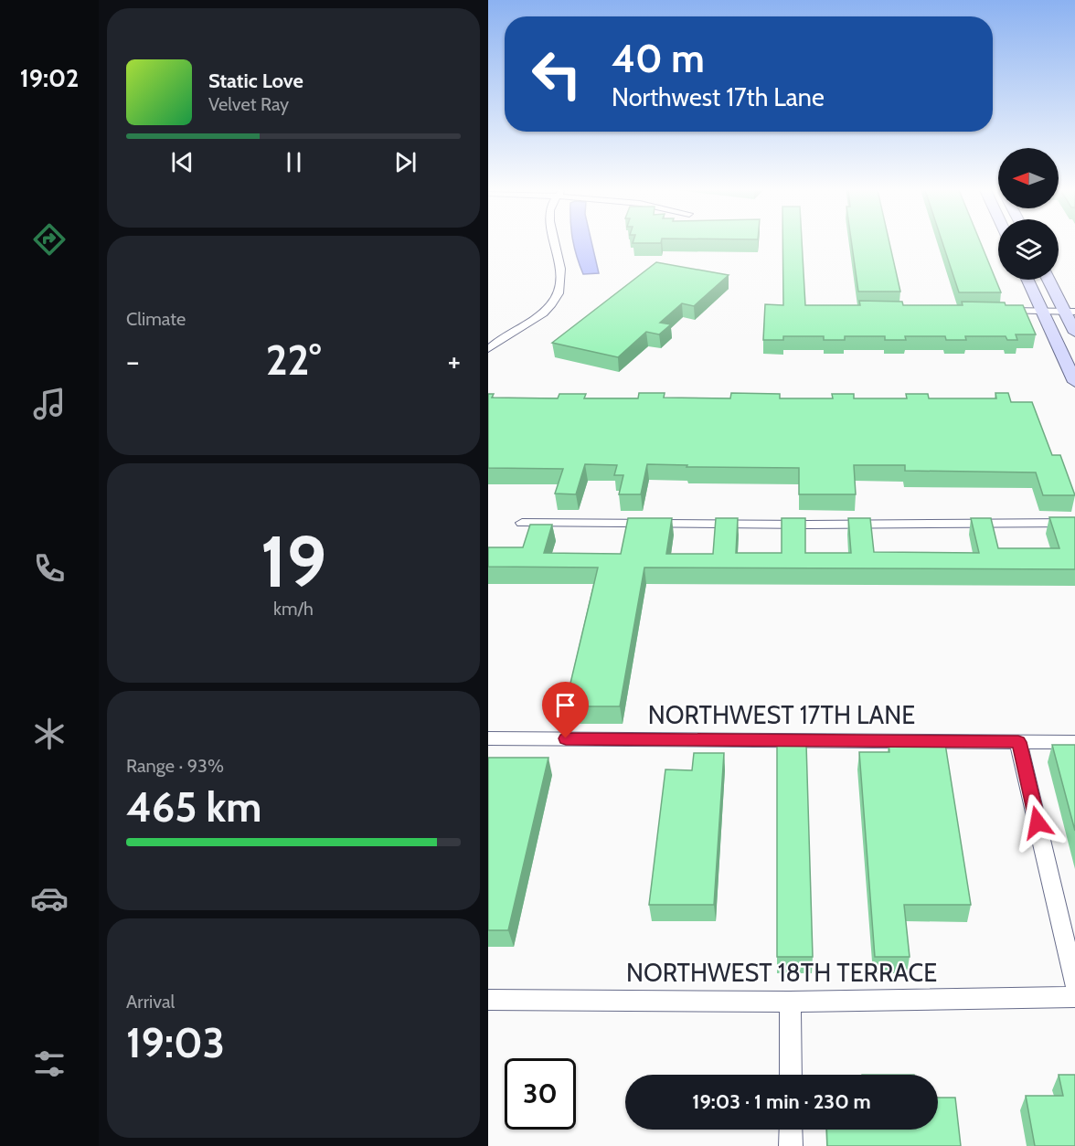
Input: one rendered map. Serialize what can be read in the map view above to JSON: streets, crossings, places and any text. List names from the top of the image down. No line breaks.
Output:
{"streets":{"street":["NORTHWEST 17TH LANE","NORTHWEST 18TH TERRACE"]},"north":"left","page":{"tabs":"19:02","turn":["40 m","Northwest 17th Lane"],"song":["Static Love","Velvet Ray"],"tile":["Climate",["19","km/h"],["Range · 93%","465 km"],["Arrival","19:03"]],"heat":["−","22°","+"],"limit":"30","trip":"19:03 · 1 min · 230 m"}}
